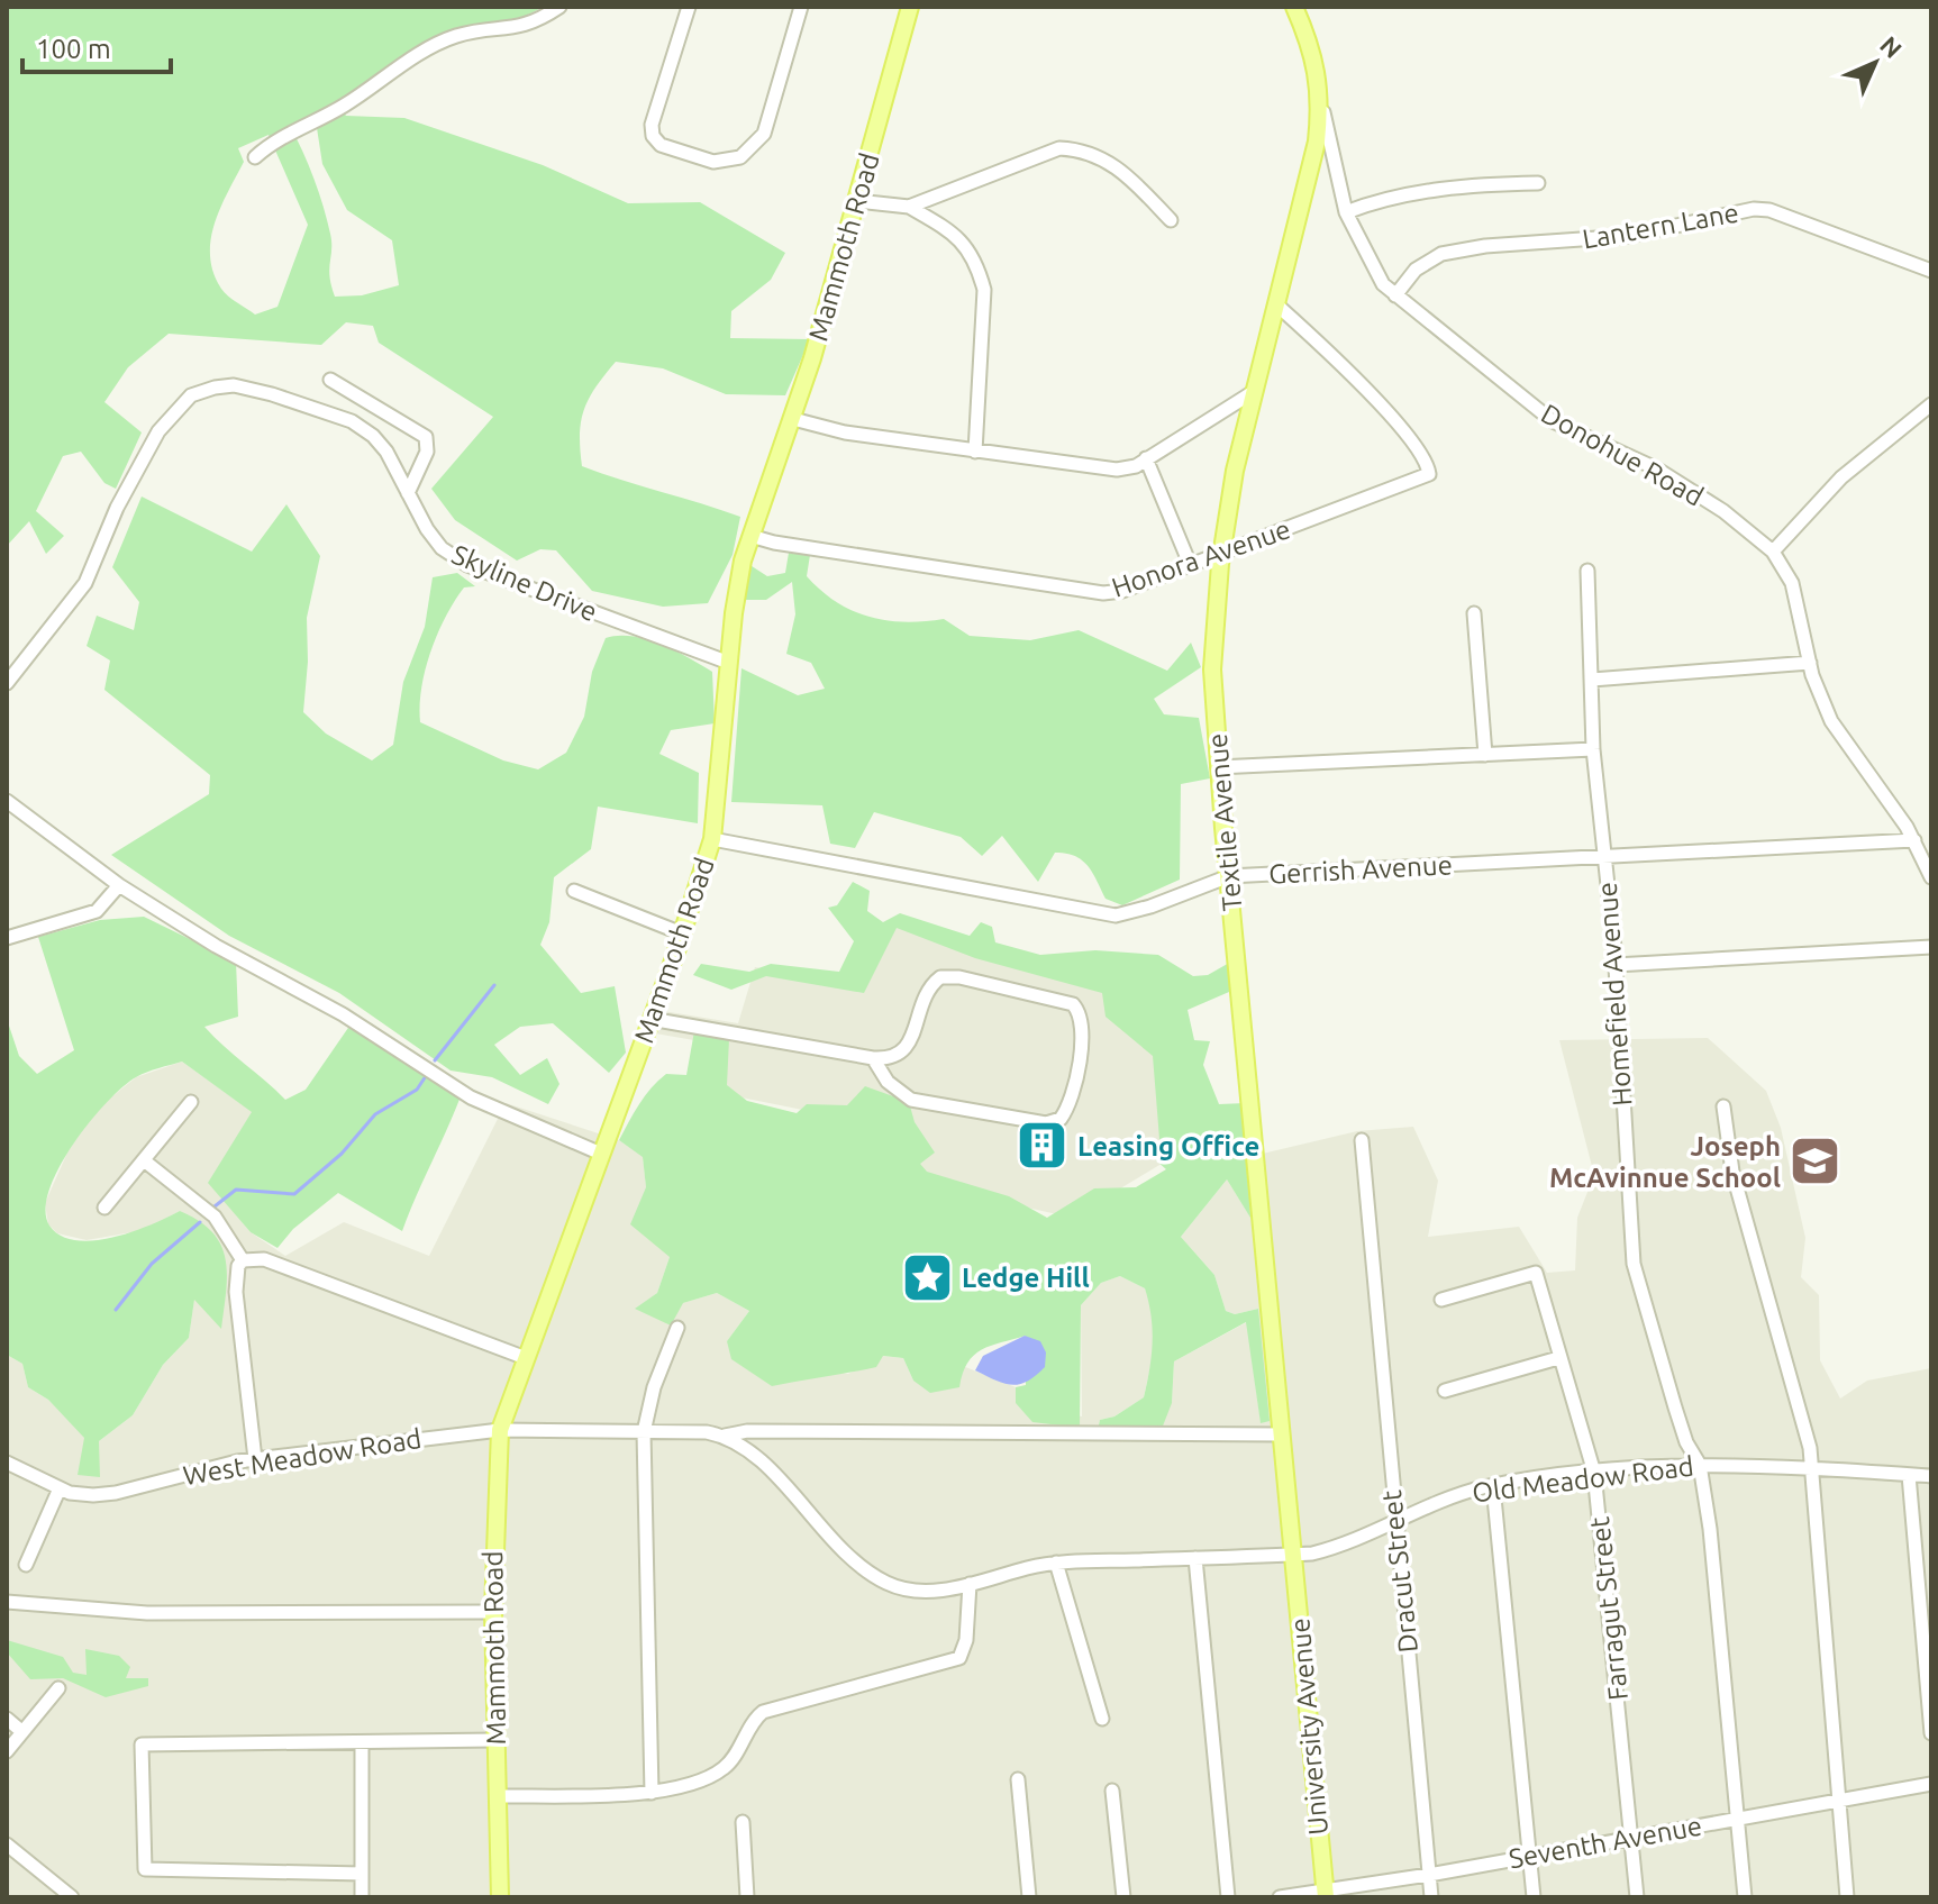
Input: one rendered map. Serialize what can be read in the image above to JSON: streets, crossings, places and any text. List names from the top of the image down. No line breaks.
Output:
{"streets":{"main road":["Mammoth Road","Textile Avenue","University Avenue"],"street":["Lantern Lane","Donohue Road","Honora Avenue","Skyline Drive","Gerrish Avenue","Homefield Avenue","West Meadow Road","Old Meadow Road","Dracut Street","Farragut Street","Seventh Avenue"]},"crossings":[["Lantern Lane","Donohue Road"],["Mammoth Road","Honora Avenue"],["Mammoth Road","Skyline Drive"],["Mammoth Road","Gerrish Avenue"],["Mammoth Road","West Meadow Road"],["Donohue Road","Textile Avenue"],["Donohue Road","Gerrish Avenue"],["Honora Avenue","Textile Avenue"],["Textile Avenue","Gerrish Avenue"],["Textile Avenue","West Meadow Road"],["Textile Avenue","Old Meadow Road"],["Textile Avenue","University Avenue"],["Gerrish Avenue","Homefield Avenue"],["Homefield Avenue","Old Meadow Road"],["Homefield Avenue","Seventh Avenue"],["West Meadow Road","Old Meadow Road"],["Old Meadow Road","Dracut Street"],["Old Meadow Road","Farragut Street"],["Old Meadow Road","University Avenue"],["Dracut Street","Seventh Avenue"],["Farragut Street","Seventh Avenue"],["University Avenue","Seventh Avenue"]],"places":{"building":["Leasing Office"],"school or university":["Joseph McAvinnue School"],"place":["Ledge Hill"]},"scale_bar":"100 m","north":"top right"}
